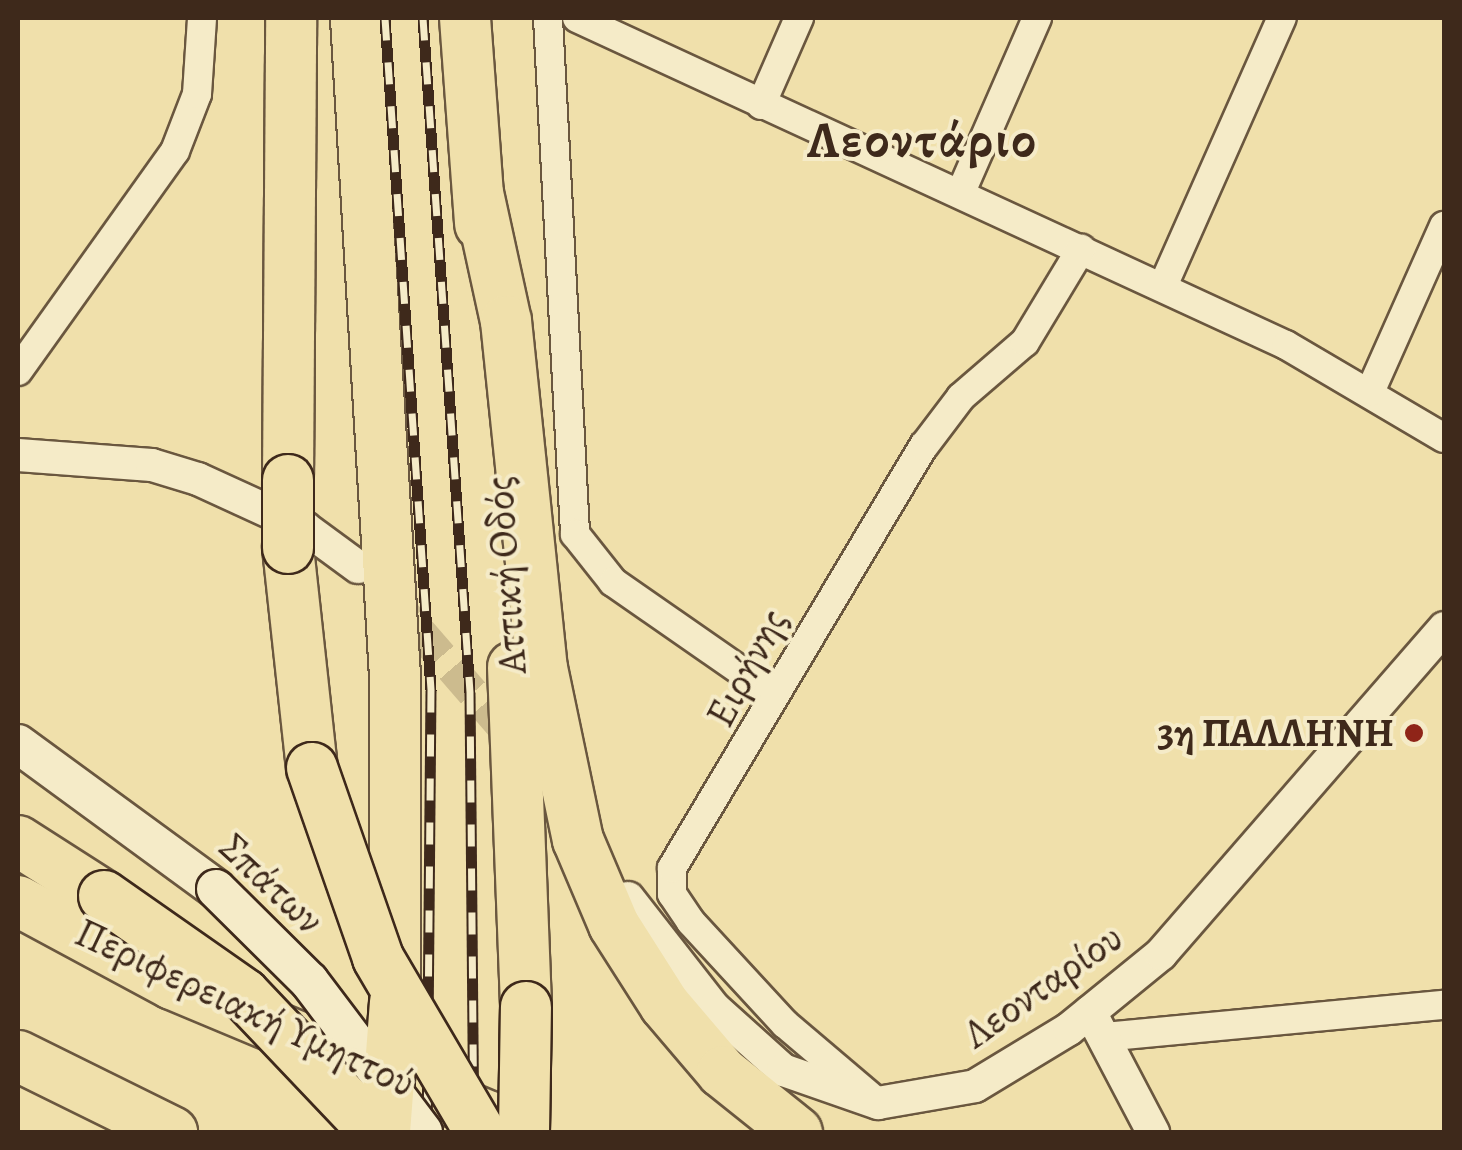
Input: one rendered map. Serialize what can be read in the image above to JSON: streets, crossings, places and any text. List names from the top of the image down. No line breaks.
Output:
{"streets":{"highway":["Αττική Οδός","Περιφερειακή Υμηττού"],"main road":["Σπάτων"],"street":["Ειρήνης","Λεονταρίου"]},"crossings":[["Αττική Οδός","Περιφερειακή Υμηττού"],["Ειρήνης","Λεονταρίου"],["Σπάτων","Περιφερειακή Υμηττού"]],"districts":["Λεοντάριο"],"places":["3η ΠΑΛΛΗΝΗ"]}
